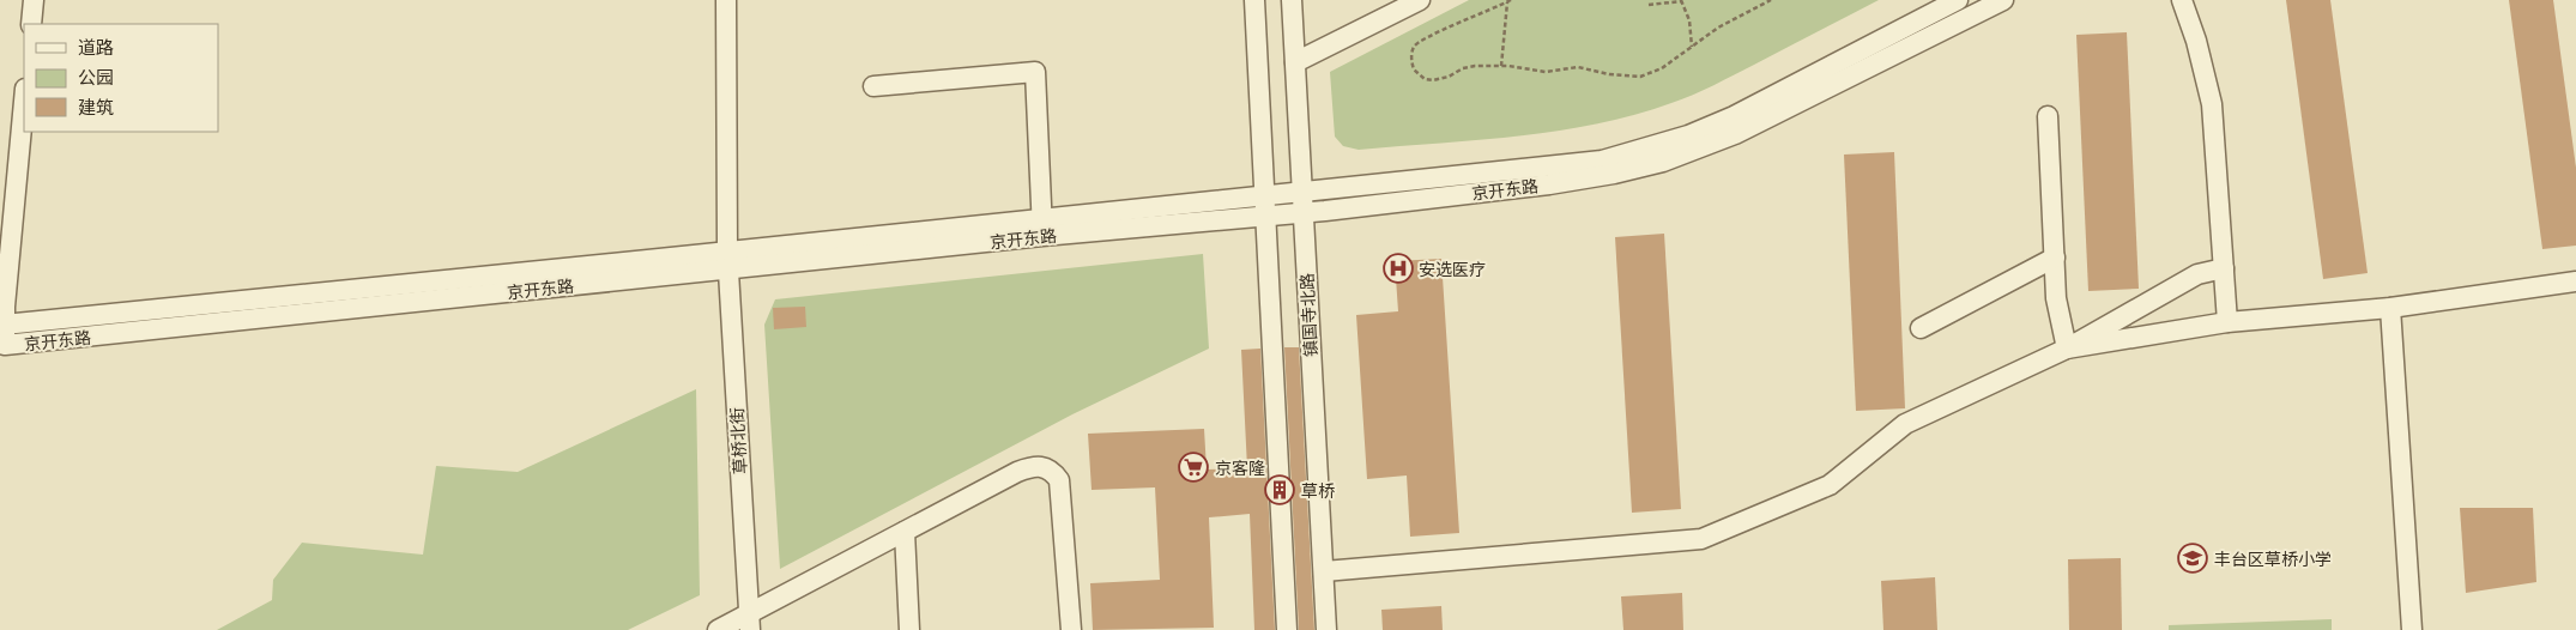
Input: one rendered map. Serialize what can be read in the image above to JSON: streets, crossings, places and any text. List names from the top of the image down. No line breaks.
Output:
{"streets":{"street":["京开东路","镇国寺北路","草桥北街"]},"crossings":[["京开东路","镇国寺北路"],["京开东路","草桥北街"]],"places":{"hospital":["安选医疗"],"supermarket":["京客隆"],"building":["草桥"],"school or university":["丰台区草桥小学"]},"legend":["道路","公园","建筑"]}
